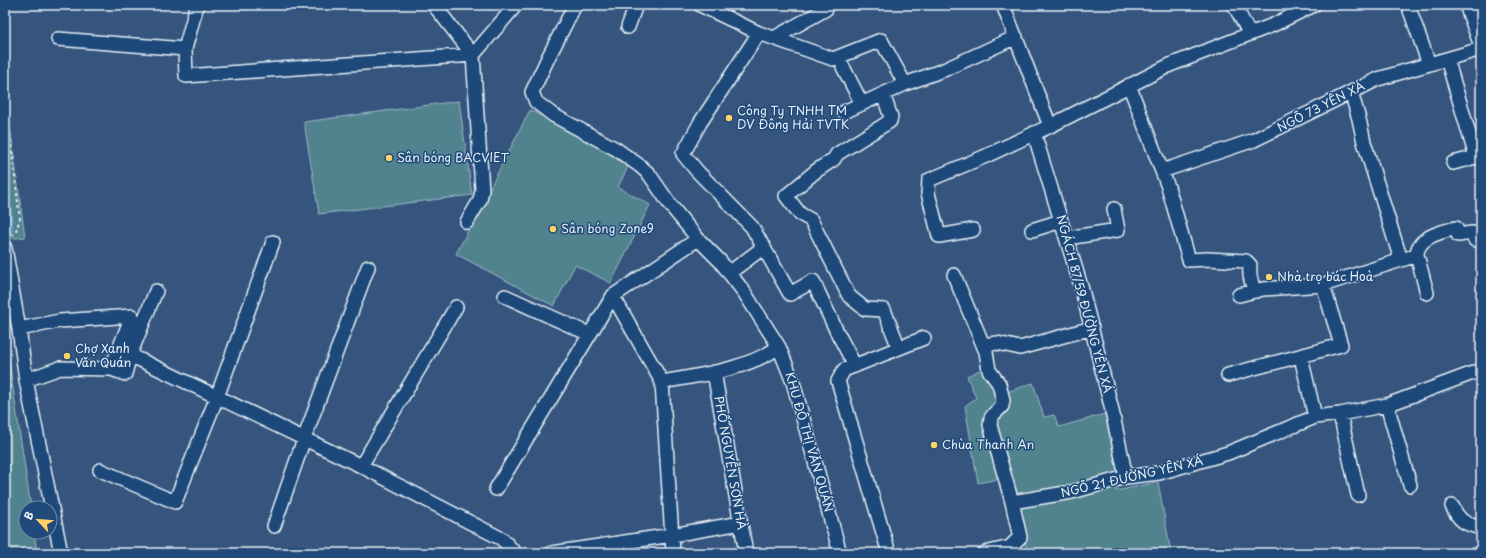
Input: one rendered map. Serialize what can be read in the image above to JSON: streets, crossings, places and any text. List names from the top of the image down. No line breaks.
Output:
{"streets":{"street":["NGÕ 73 YÊN XÁ","NGÁCH 87/59 ĐƯỜNG YÊN XÁ","KHU ĐÔ THỊ VĂN QUÁN","PHỐ NGUYỄN SƠN HÀ","NGÕ 21 ĐƯỜNG YÊN XÁ"]},"crossings":[["NGÁCH 87/59 ĐƯỜNG YÊN XÁ","NGÕ 21 ĐƯỜNG YÊN XÁ"]],"places":["Công Ty TNHH TM DV Đông Hải TVTK","Sân bóng BACVIET","Sân bóng Zone9","Nhà trọ bác Hoà","Chợ Xanh Văn Quán","Chùa Thanh An"],"north":"top left"}
